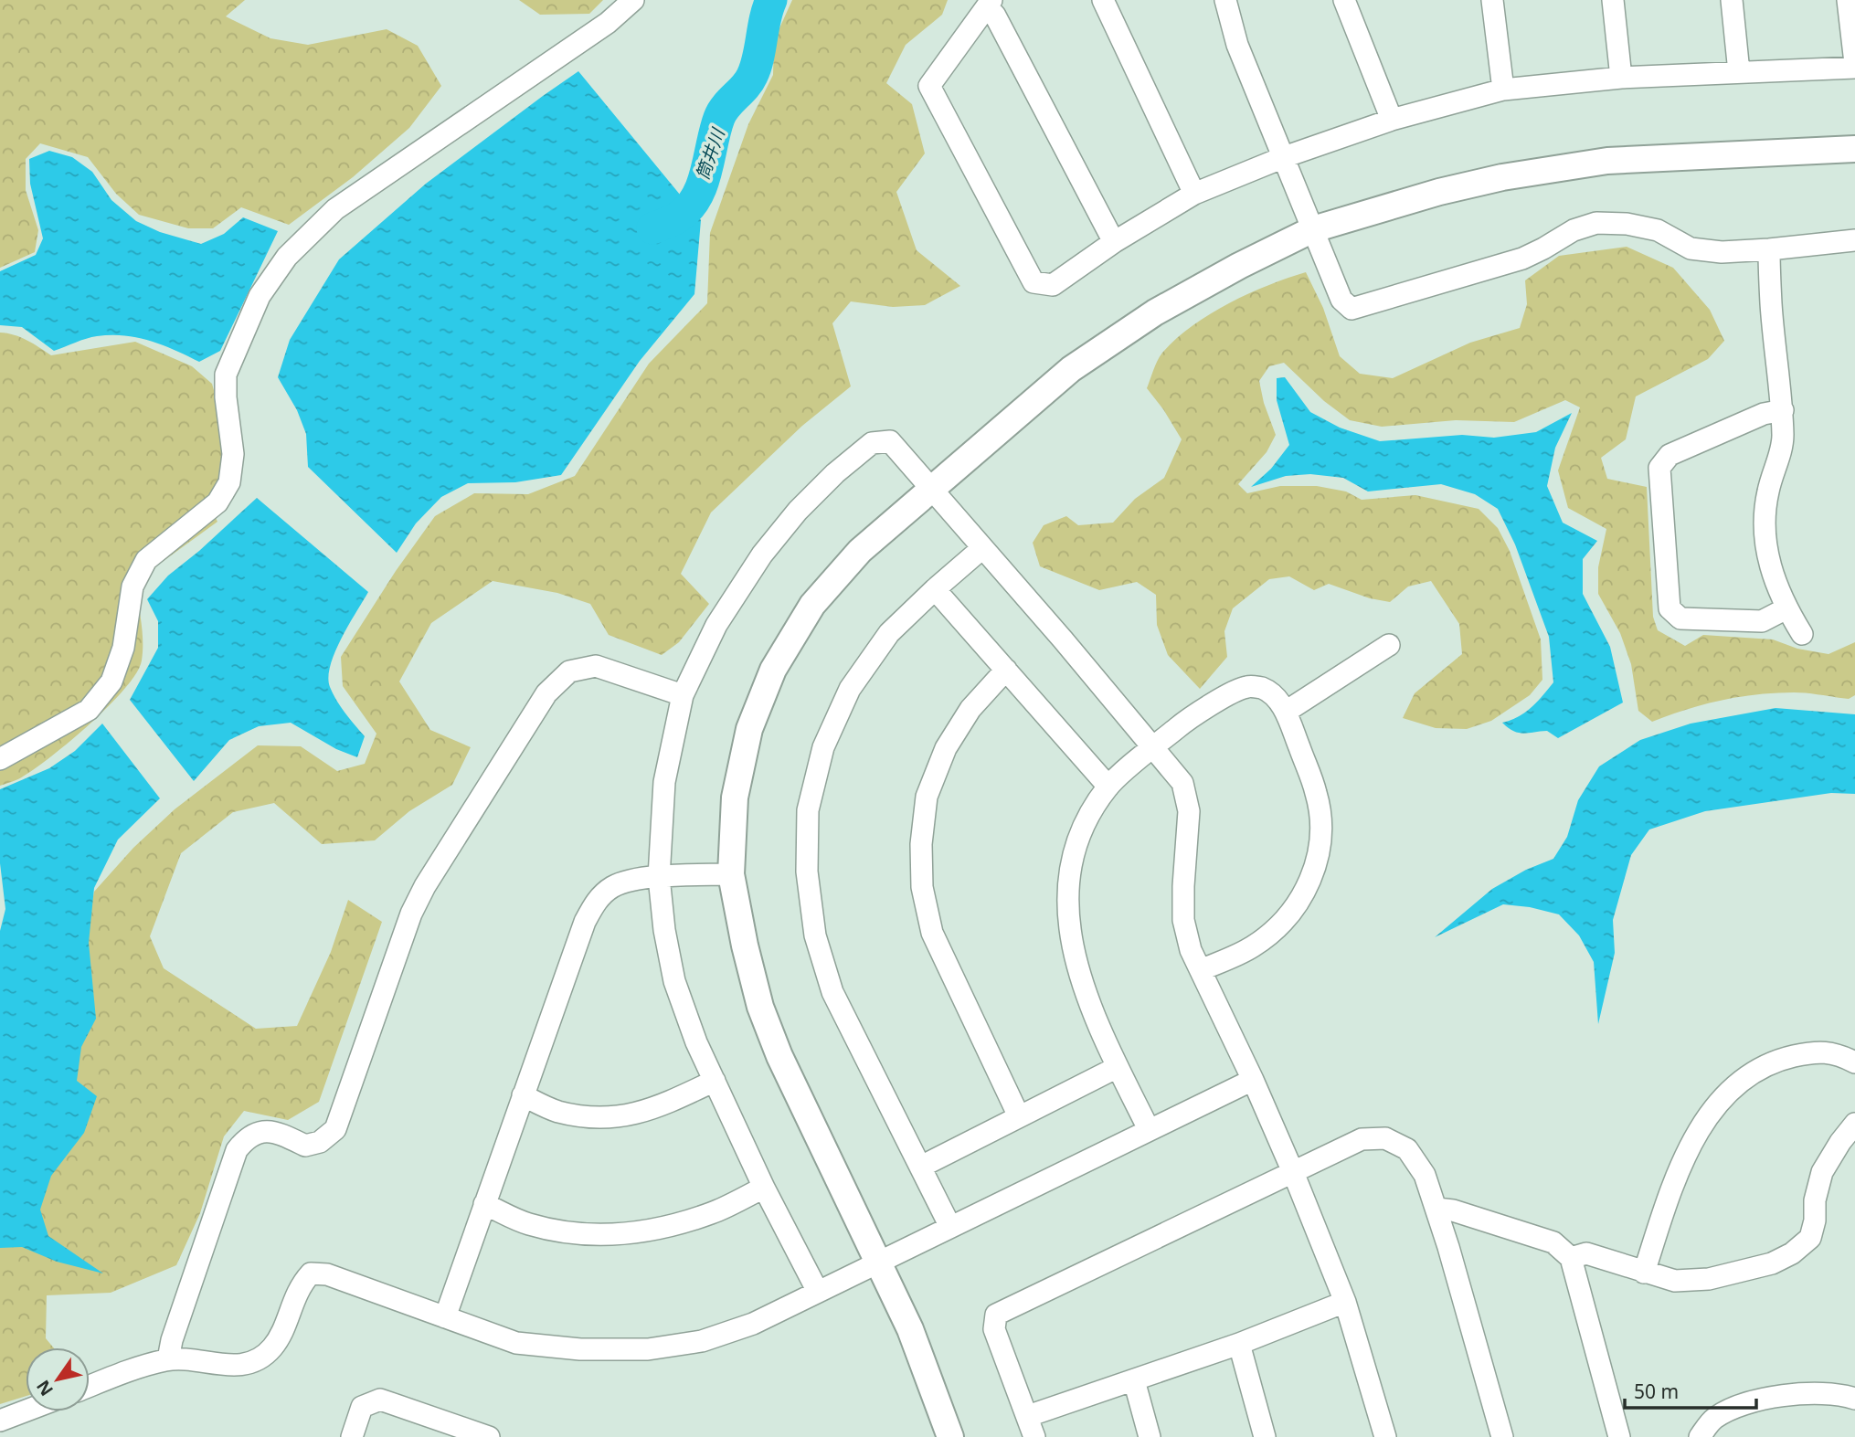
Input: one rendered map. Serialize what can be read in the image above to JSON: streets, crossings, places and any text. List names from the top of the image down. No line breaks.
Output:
{"water":["筒井川"],"scale_bar":"50 m","north":"bottom left"}
